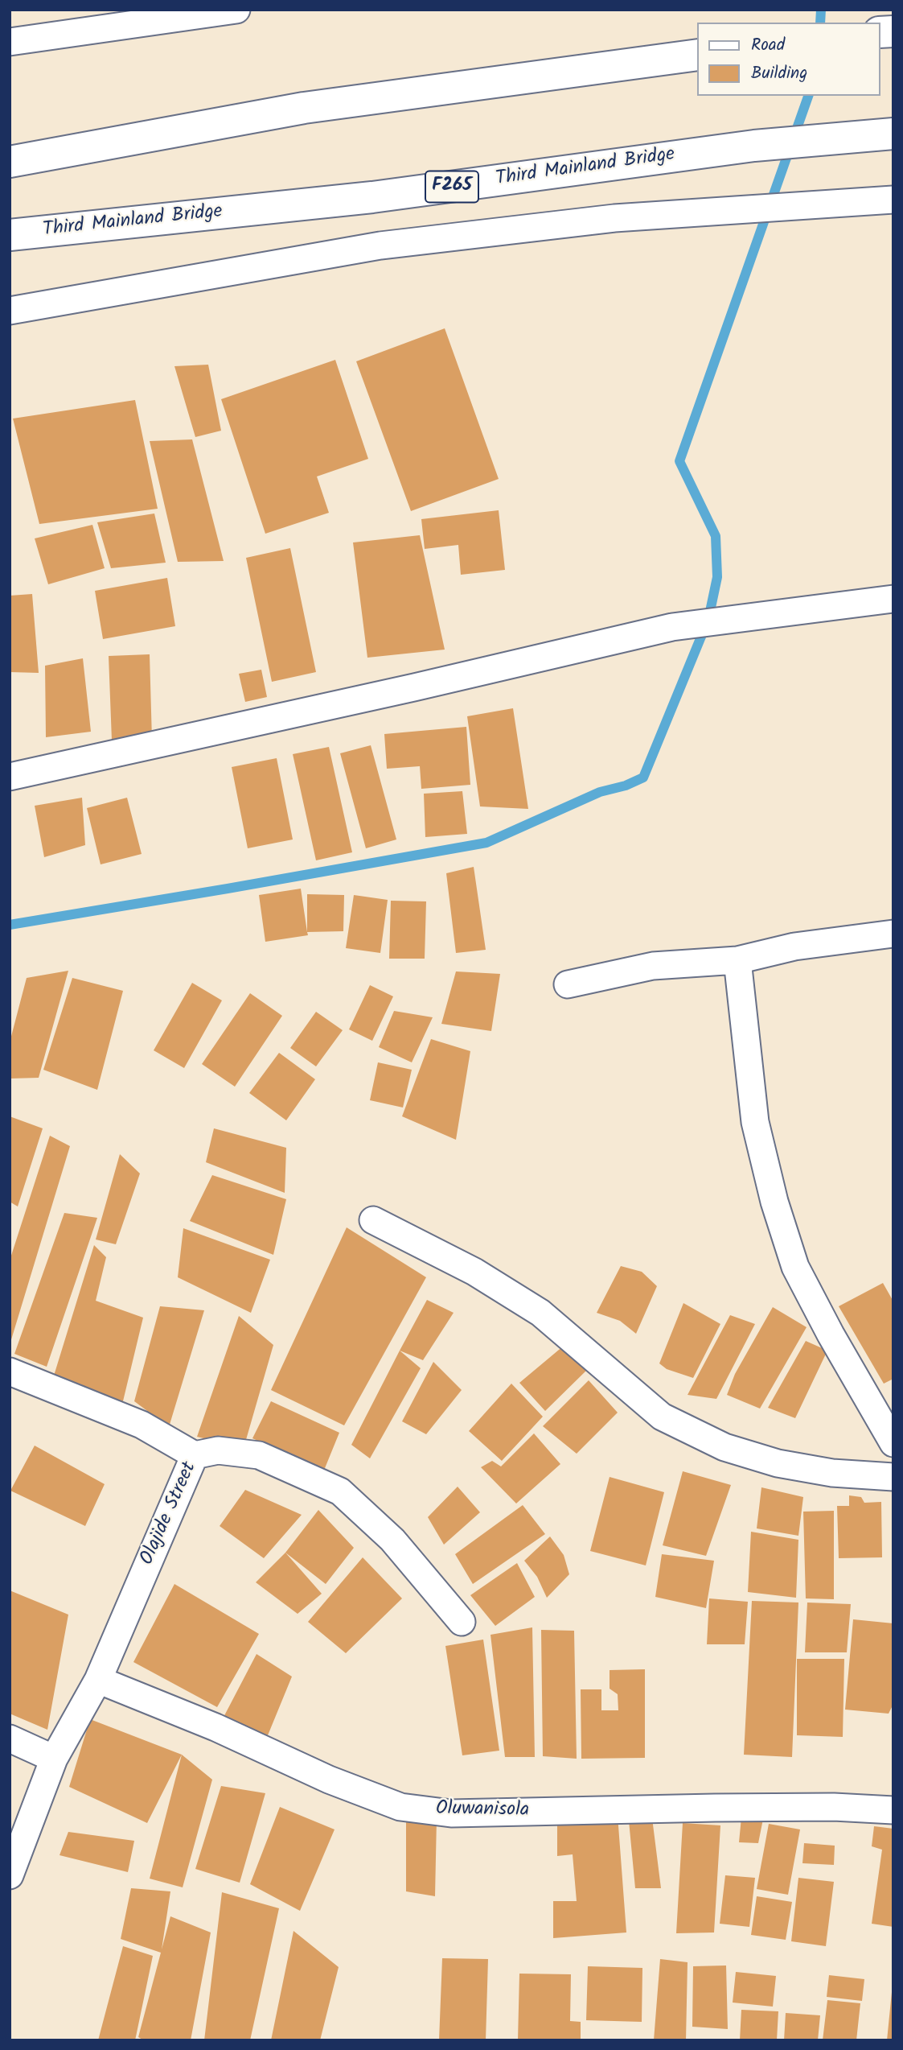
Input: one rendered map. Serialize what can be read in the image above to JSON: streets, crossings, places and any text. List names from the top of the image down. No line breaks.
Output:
{"streets":{"highway":["Third Mainland Bridge","F265"],"street":["Olajide Street","Oluwanisola"]},"crossings":[["Olajide Street","Oluwanisola"]],"legend":["Road","Building"]}
